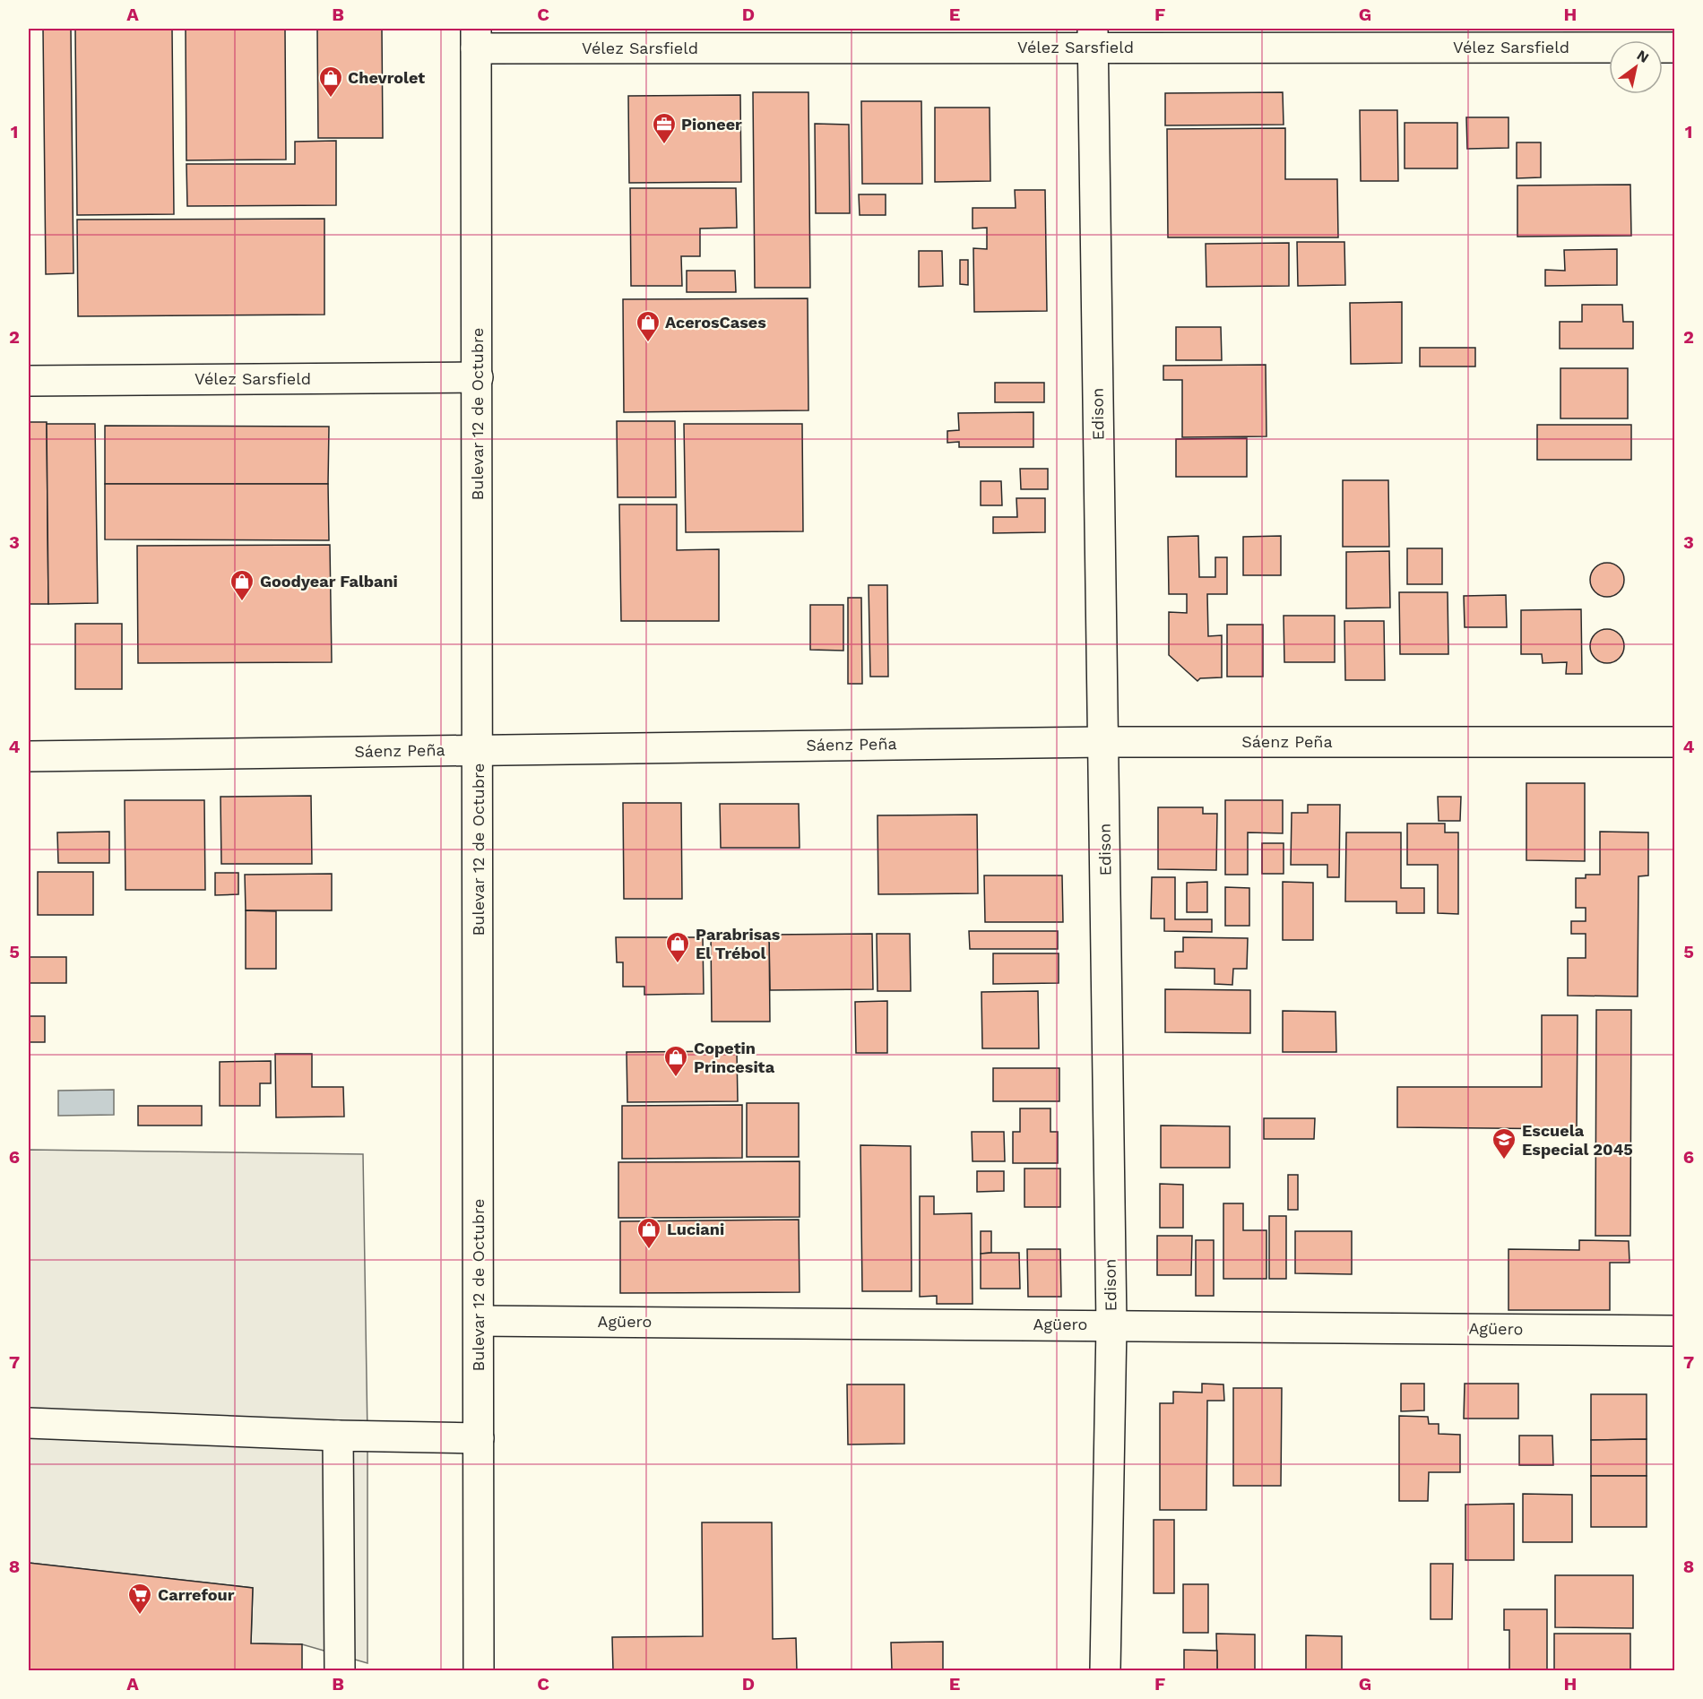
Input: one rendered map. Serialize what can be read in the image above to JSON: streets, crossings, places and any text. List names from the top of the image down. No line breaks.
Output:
{"streets":{"main road":["Vélez Sarsfield","Bulevar 12 de Octubre","Edison","Sáenz Peña","Agüero"]},"crossings":[["Vélez Sarsfield","Bulevar 12 de Octubre"],["Vélez Sarsfield","Edison"],["Bulevar 12 de Octubre","Sáenz Peña"],["Bulevar 12 de Octubre","Agüero"],["Edison","Sáenz Peña"],["Edison","Agüero"]],"places":{"shop":["Chevrolet","AcerosCases","Goodyear Falbani","Parabrisas El Trébol","Copetin Princesita","Luciani"],"office":["Pioneer"],"school or university":["Escuela Especial 2045"],"supermarket":["Carrefour"]},"north":"top right","grid":{"columns":["A","B","C","D","E","F","G","H"],"rows":["1","2","3","4","5","6","7","8"]}}
